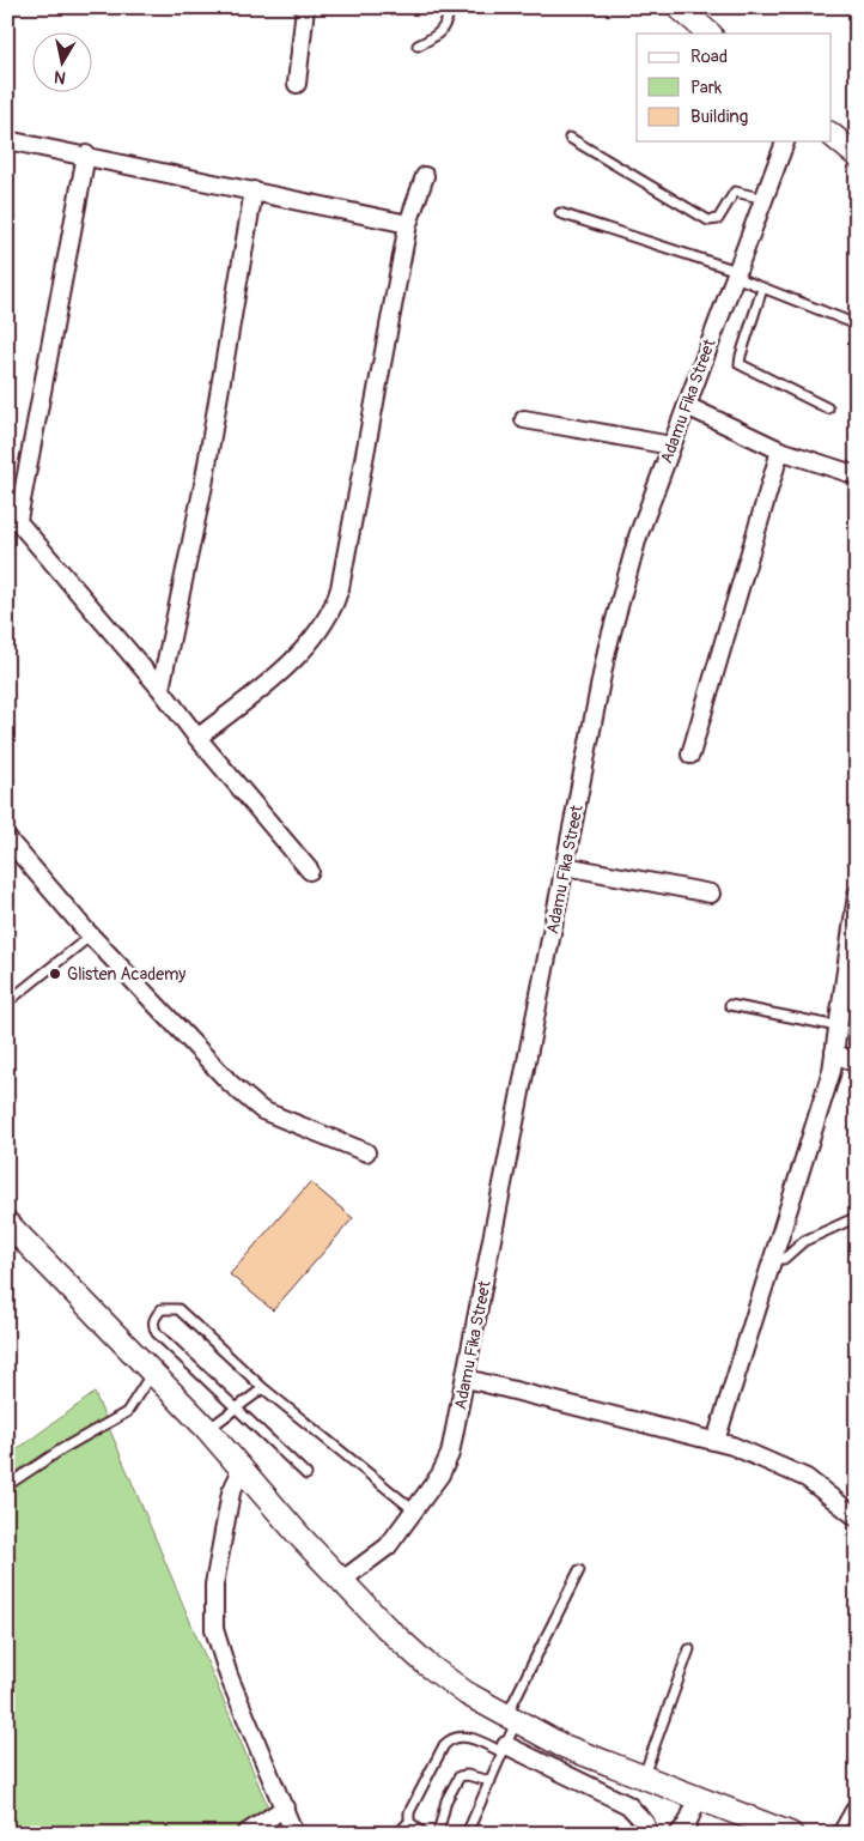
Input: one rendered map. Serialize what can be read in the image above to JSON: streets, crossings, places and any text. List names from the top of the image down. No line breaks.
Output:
{"streets":{"street":["Adamu Fika Street"]},"places":["Glisten Academy"],"legend":["Road","Park","Building"],"north":"bottom"}
